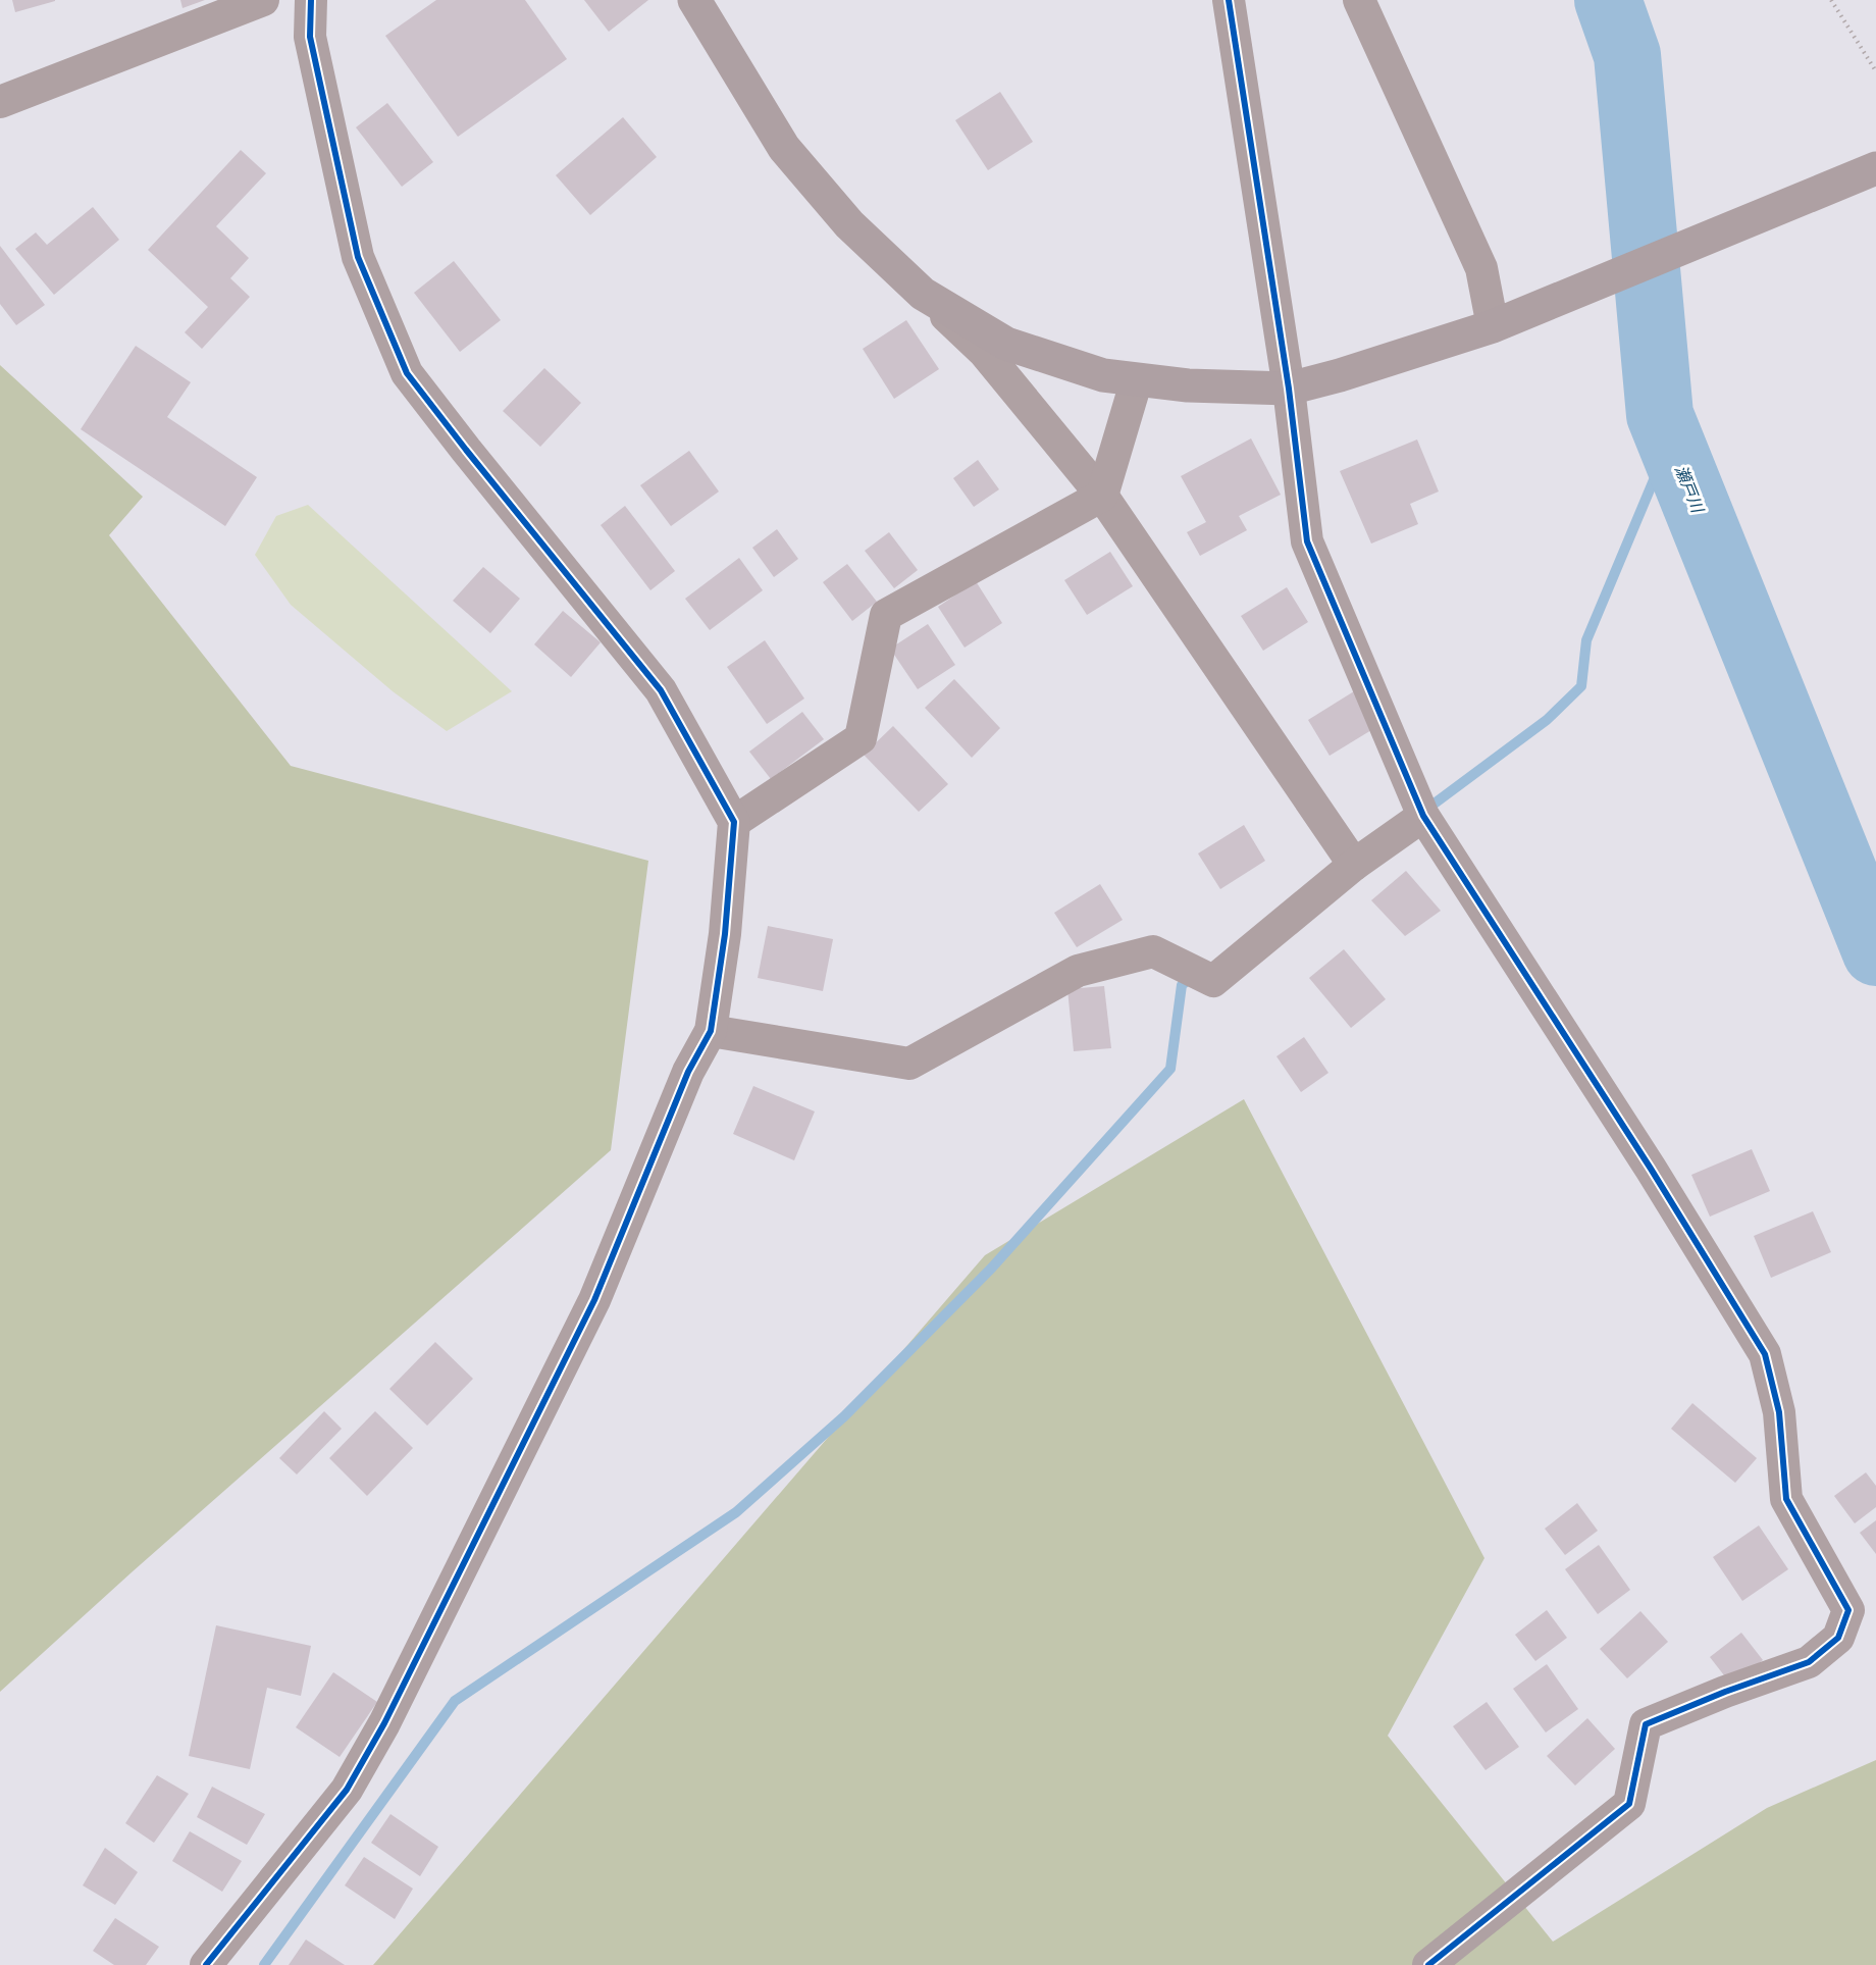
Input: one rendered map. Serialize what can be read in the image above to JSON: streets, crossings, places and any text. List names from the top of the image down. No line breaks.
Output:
{"water":["瀬戸川"]}
